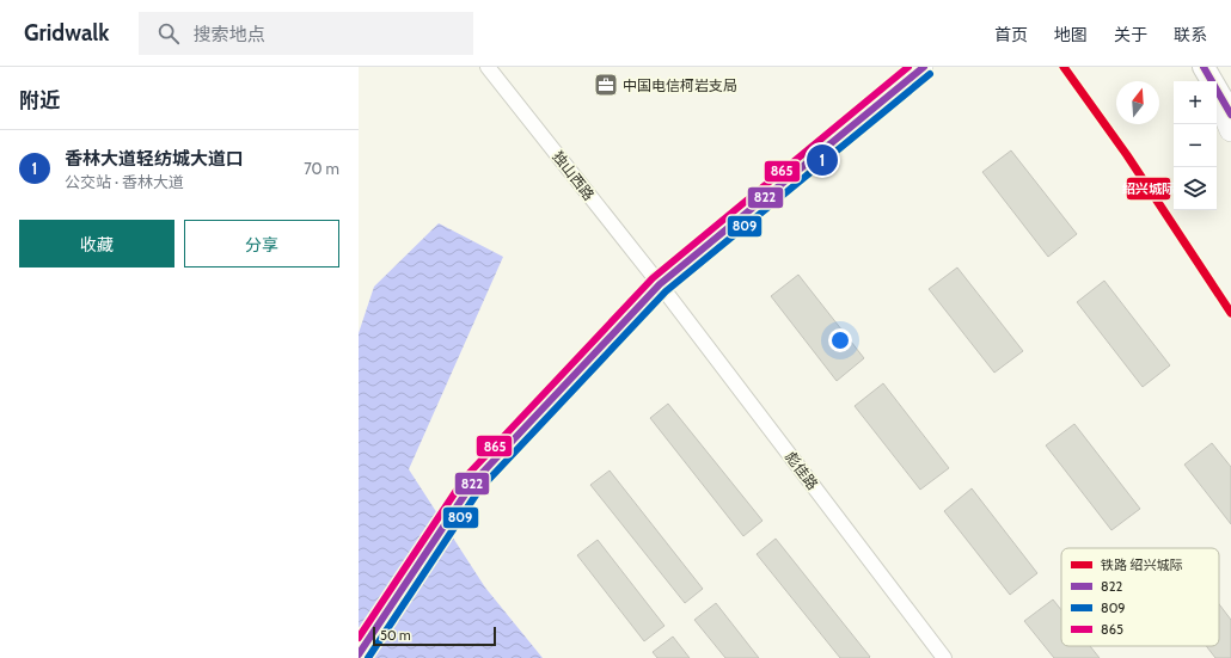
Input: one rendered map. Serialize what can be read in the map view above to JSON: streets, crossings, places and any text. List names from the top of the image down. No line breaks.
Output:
{"streets":{"street":["独山西路","彪佳路"]},"crossings":[["独山西路","彪佳路"]],"places":{"office":["中国电信柯岩支局"]},"lines":["rail line 绍兴城际","transit line 822","transit line 865","transit line 809"],"legend":["铁路 绍兴城际","822","809","865"],"scale_bar":"50 m","north":"top","page":{"header":"Gridwalk","search":"搜索地点","nav":["首页","地图","关于","联系"],"heading":"附近","map_buttons":["+","−"],"list":[{"mark":"1","name":"香林大道轻纺城大道口","note":"公交站 · 香林大道","value":"70 m"}],"pins":"1","buttons":["收藏","分享"],"scale":"50 m"}}
